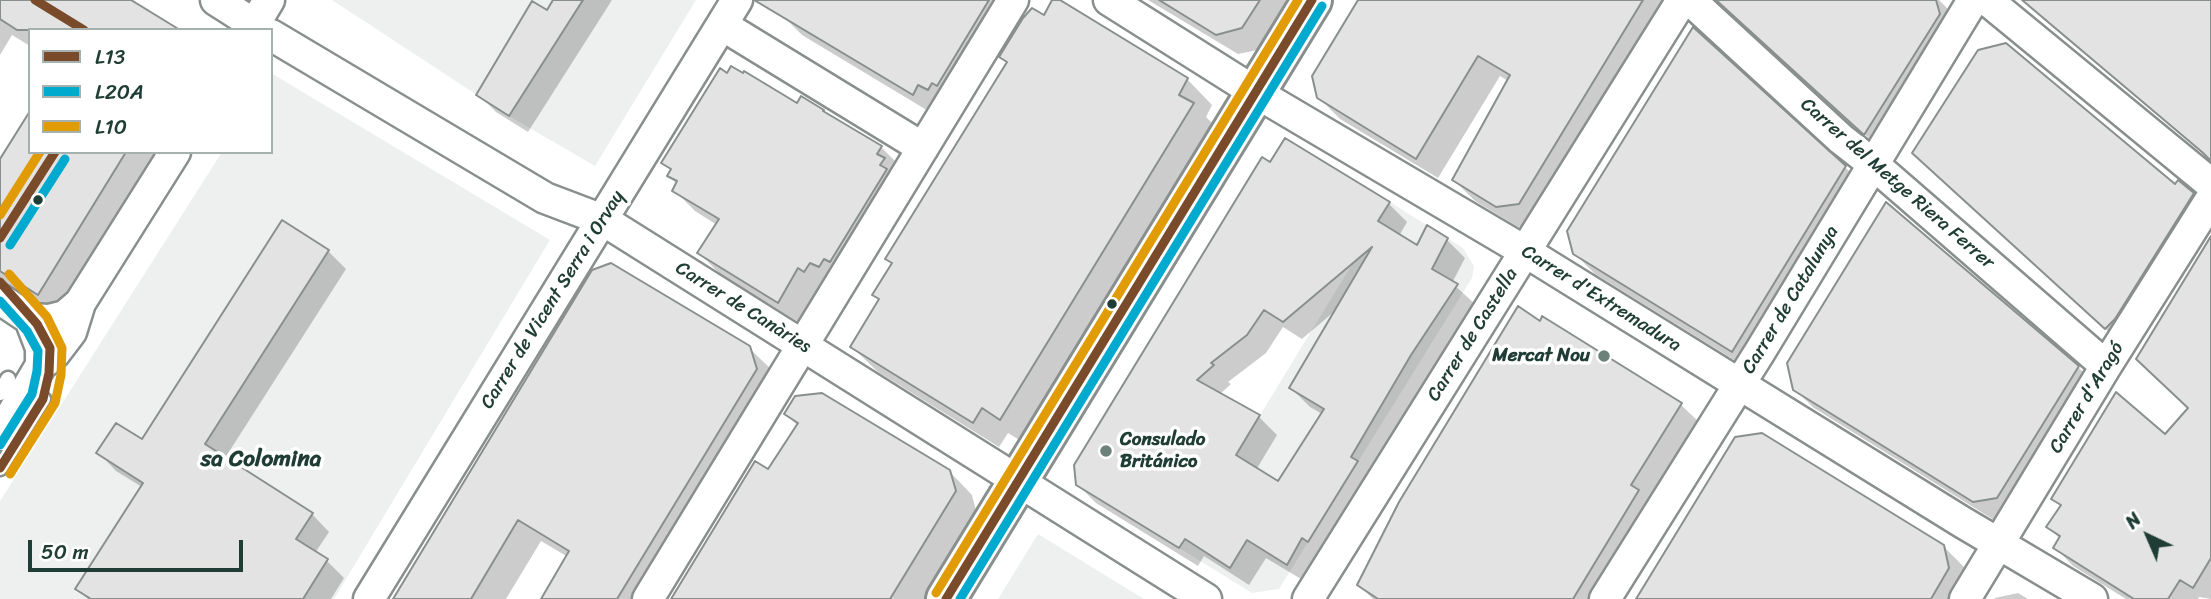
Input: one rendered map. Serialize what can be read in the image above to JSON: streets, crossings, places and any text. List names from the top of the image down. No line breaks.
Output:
{"streets":{"street":["Carrer del Metge Riera Ferrer","Carrer d'Extremadura","Carrer de Vicent Serra i Orvay","Carrer de Catalunya","Carrer de Canàries","Carrer de Castella","Carrer d'Aragó"]},"crossings":[["Carrer del Metge Riera Ferrer","Carrer de Catalunya"],["Carrer del Metge Riera Ferrer","Carrer d'Aragó"],["Carrer d'Extremadura","Carrer de Catalunya"],["Carrer d'Extremadura","Carrer de Castella"],["Carrer d'Extremadura","Carrer d'Aragó"],["Carrer de Vicent Serra i Orvay","Carrer de Canàries"]],"districts":["sa Colomina"],"places":["Mercat Nou","Consulado Británico"],"lines":["transit line L13","transit line L10","transit line L20A"],"legend":["L13","L20A","L10"],"scale_bar":"50 m","north":"top left"}
